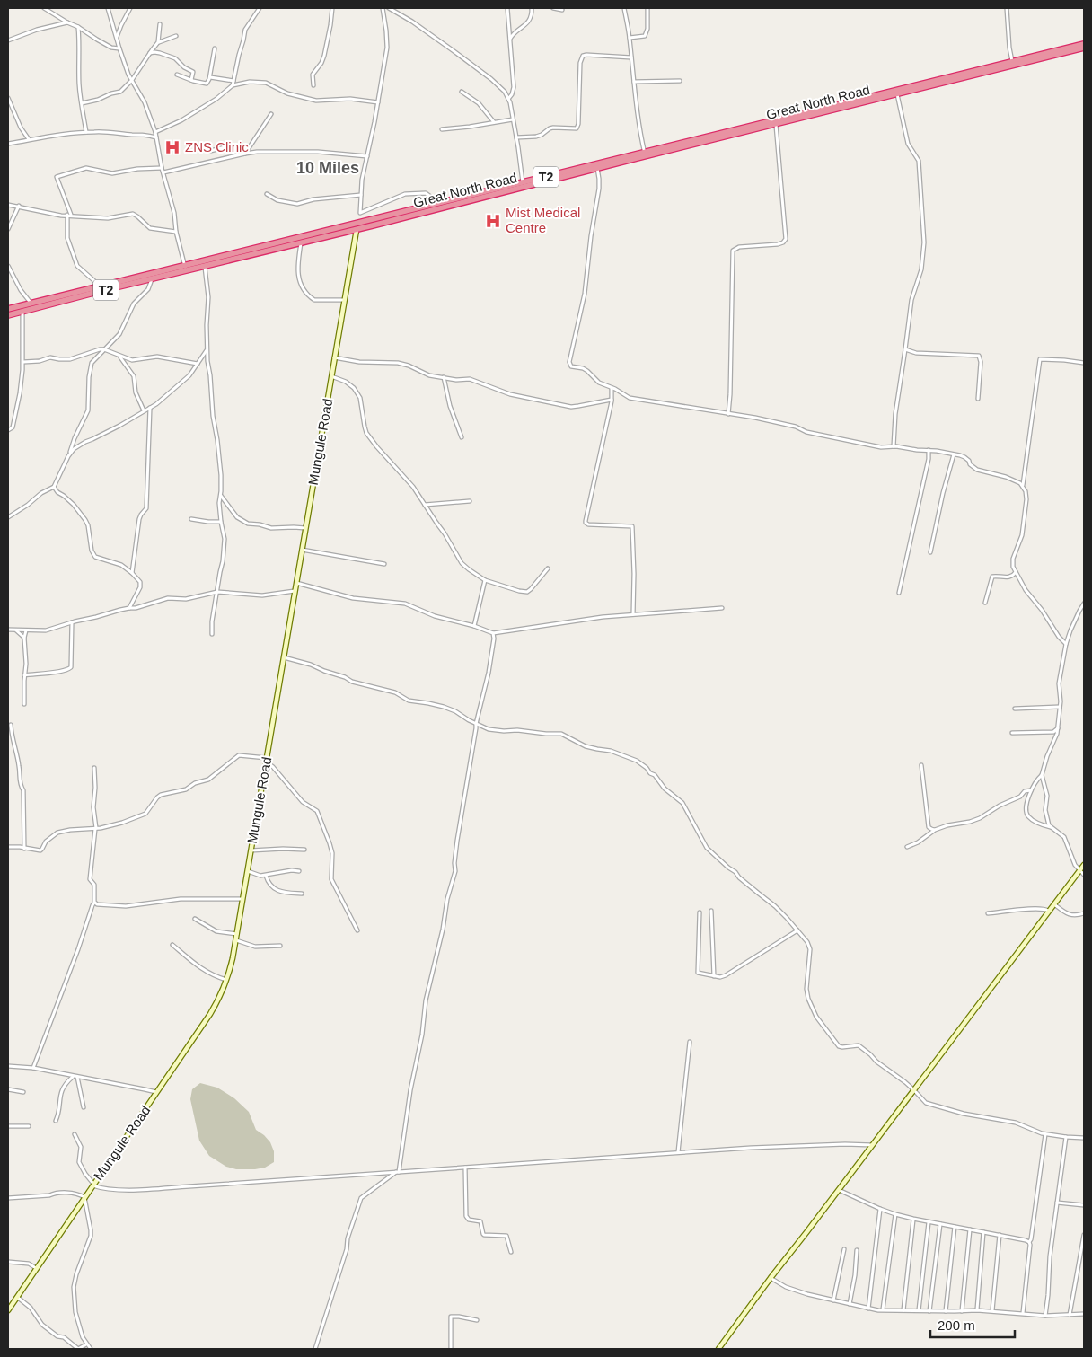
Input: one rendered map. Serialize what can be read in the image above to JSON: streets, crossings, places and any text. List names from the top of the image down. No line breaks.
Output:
{"streets":{"highway":["Great North Road","T2"],"street":["Mungule Road"]},"crossings":[["Great North Road","Mungule Road"]],"districts":["10 Miles"],"places":{"hospital":["ZNS Clinic","Mist Medical Centre"]},"scale_bar":"200 m"}
